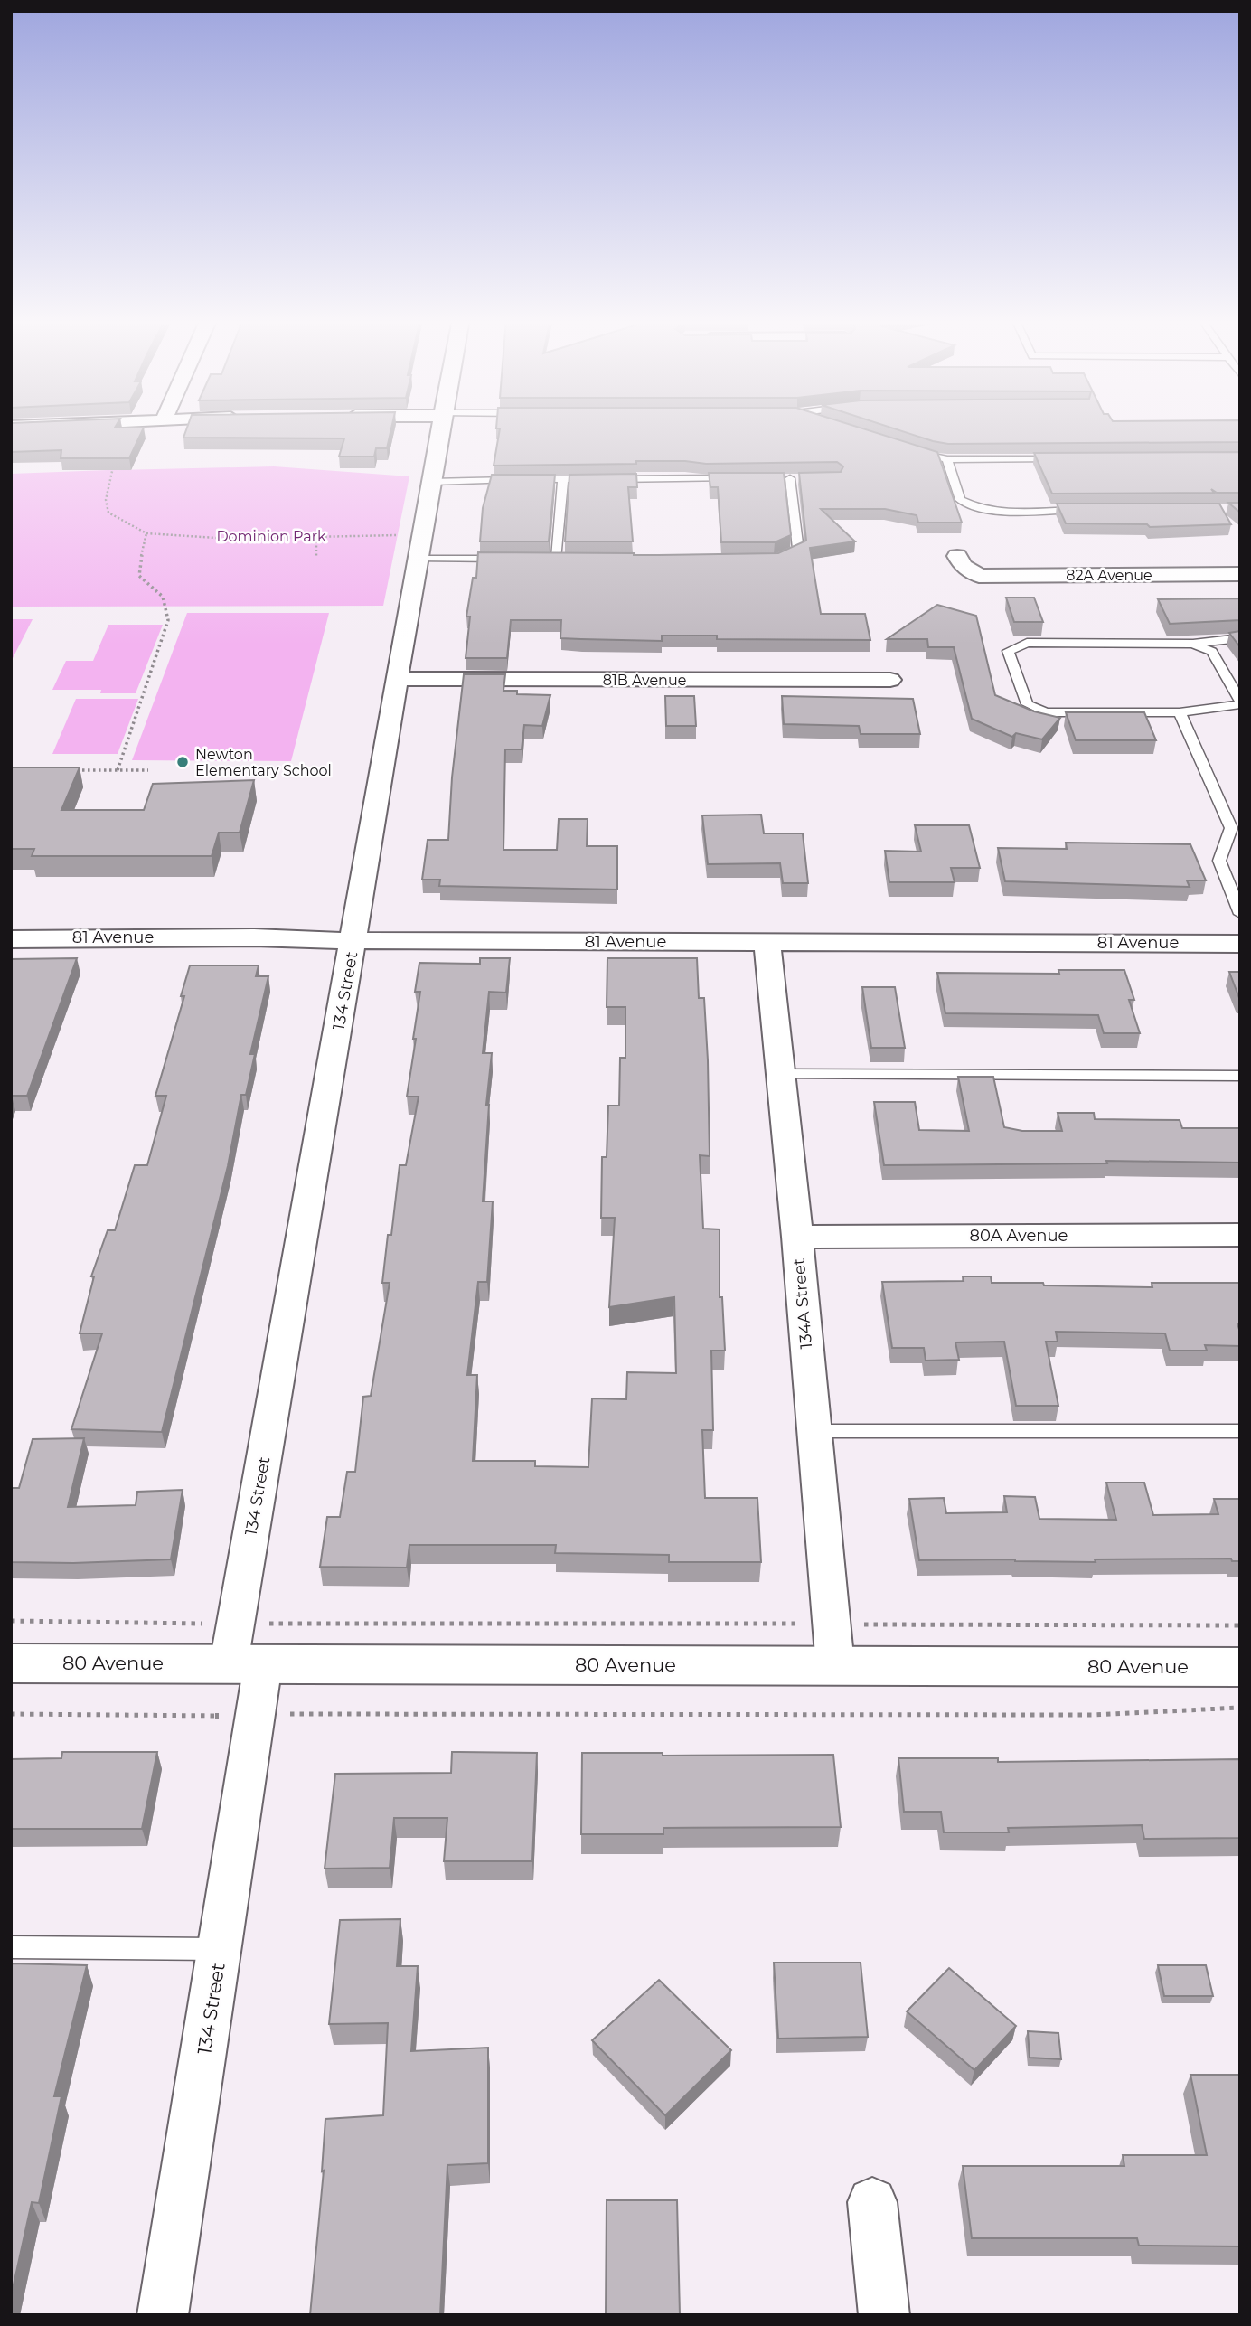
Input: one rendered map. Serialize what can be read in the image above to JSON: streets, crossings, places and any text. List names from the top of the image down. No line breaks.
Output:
{"streets":{"main road":["80 Avenue"],"street":["82A Avenue","81B Avenue","81 Avenue","134 Street","80A Avenue","134A Street"]},"crossings":[["81B Avenue","134 Street"],["81 Avenue","134 Street"],["81 Avenue","134A Street"],["134 Street","80 Avenue"],["80A Avenue","134A Street"],["134A Street","80 Avenue"]],"parks":["Dominion Park"],"places":["Newton Elementary School"]}
